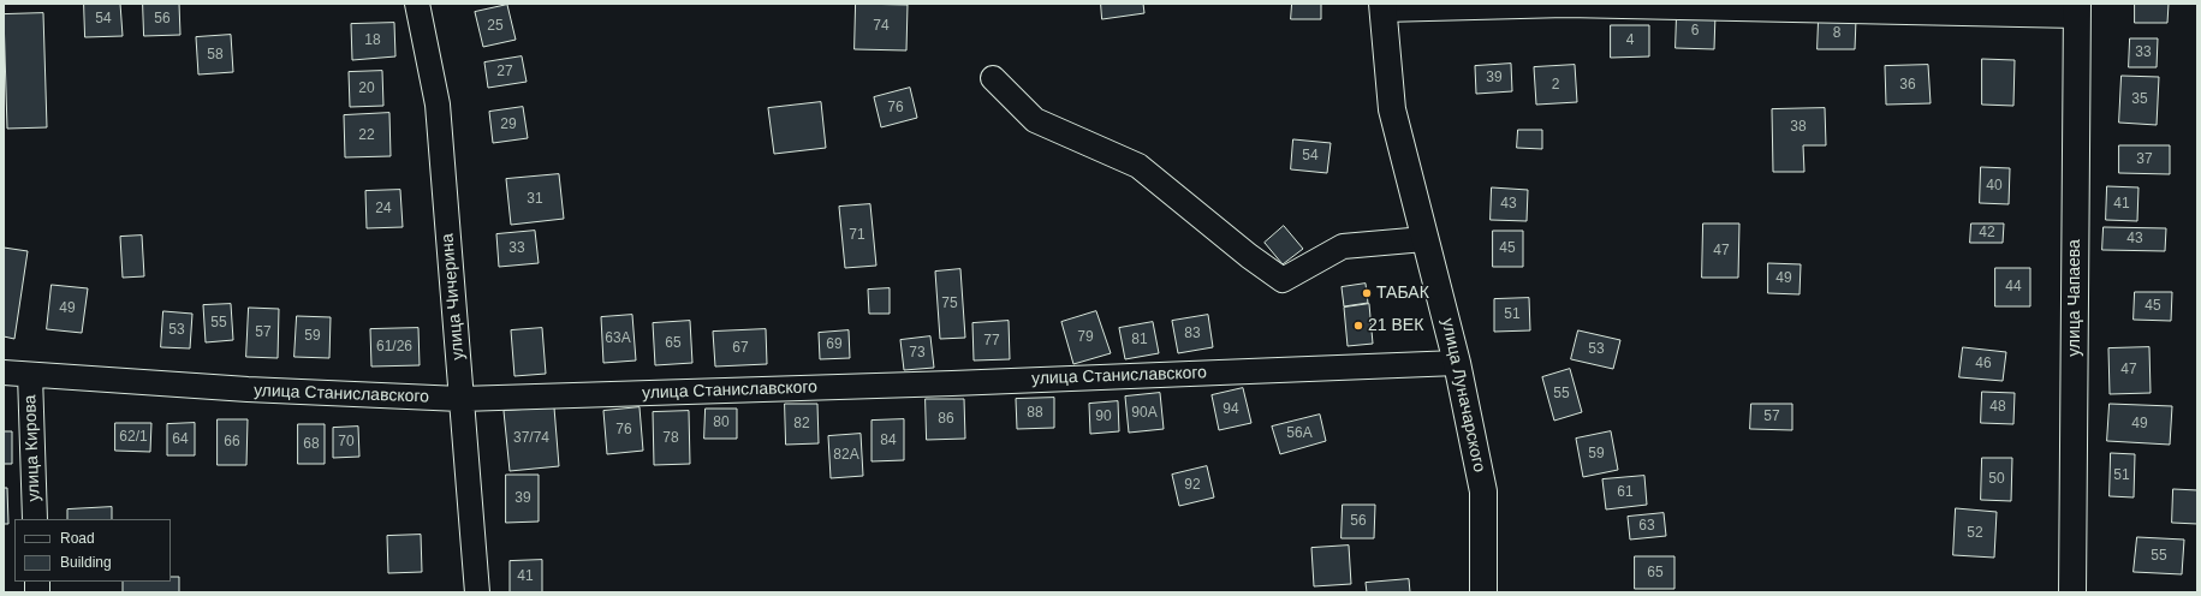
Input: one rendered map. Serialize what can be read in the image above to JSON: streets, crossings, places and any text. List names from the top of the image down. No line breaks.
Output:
{"streets":{"main road":["улица Чапаева","улица Луначарского"],"street":["улица Чичерина","улица Станиславского","улица Кирова"]},"crossings":[["улица Чичерина","улица Станиславского"],["улица Станиславского","улица Луначарского"],["улица Станиславского","улица Кирова"]],"places":["ТАБАК","21 ВЕК"],"house_numbers":["54","56","25","74","6","8","18","4","33","58","27","39","2","36","20","35","76","29","38","22","54","37","40","31","43","41","24","42","71","43","33","45","47","49","44","75","45","49","51","55","53","57","83","59","79","63А","81","77","65","69","61/26","67","53","73","46","47","55","48","94","88","90А","90","57","86","80","82","49","76","56А","62/1","37/74","78","64","84","66","70","68","59","82А","51","50","92","61","39","56","63","52","55","65","41"],"legend":["Road","Building"]}
